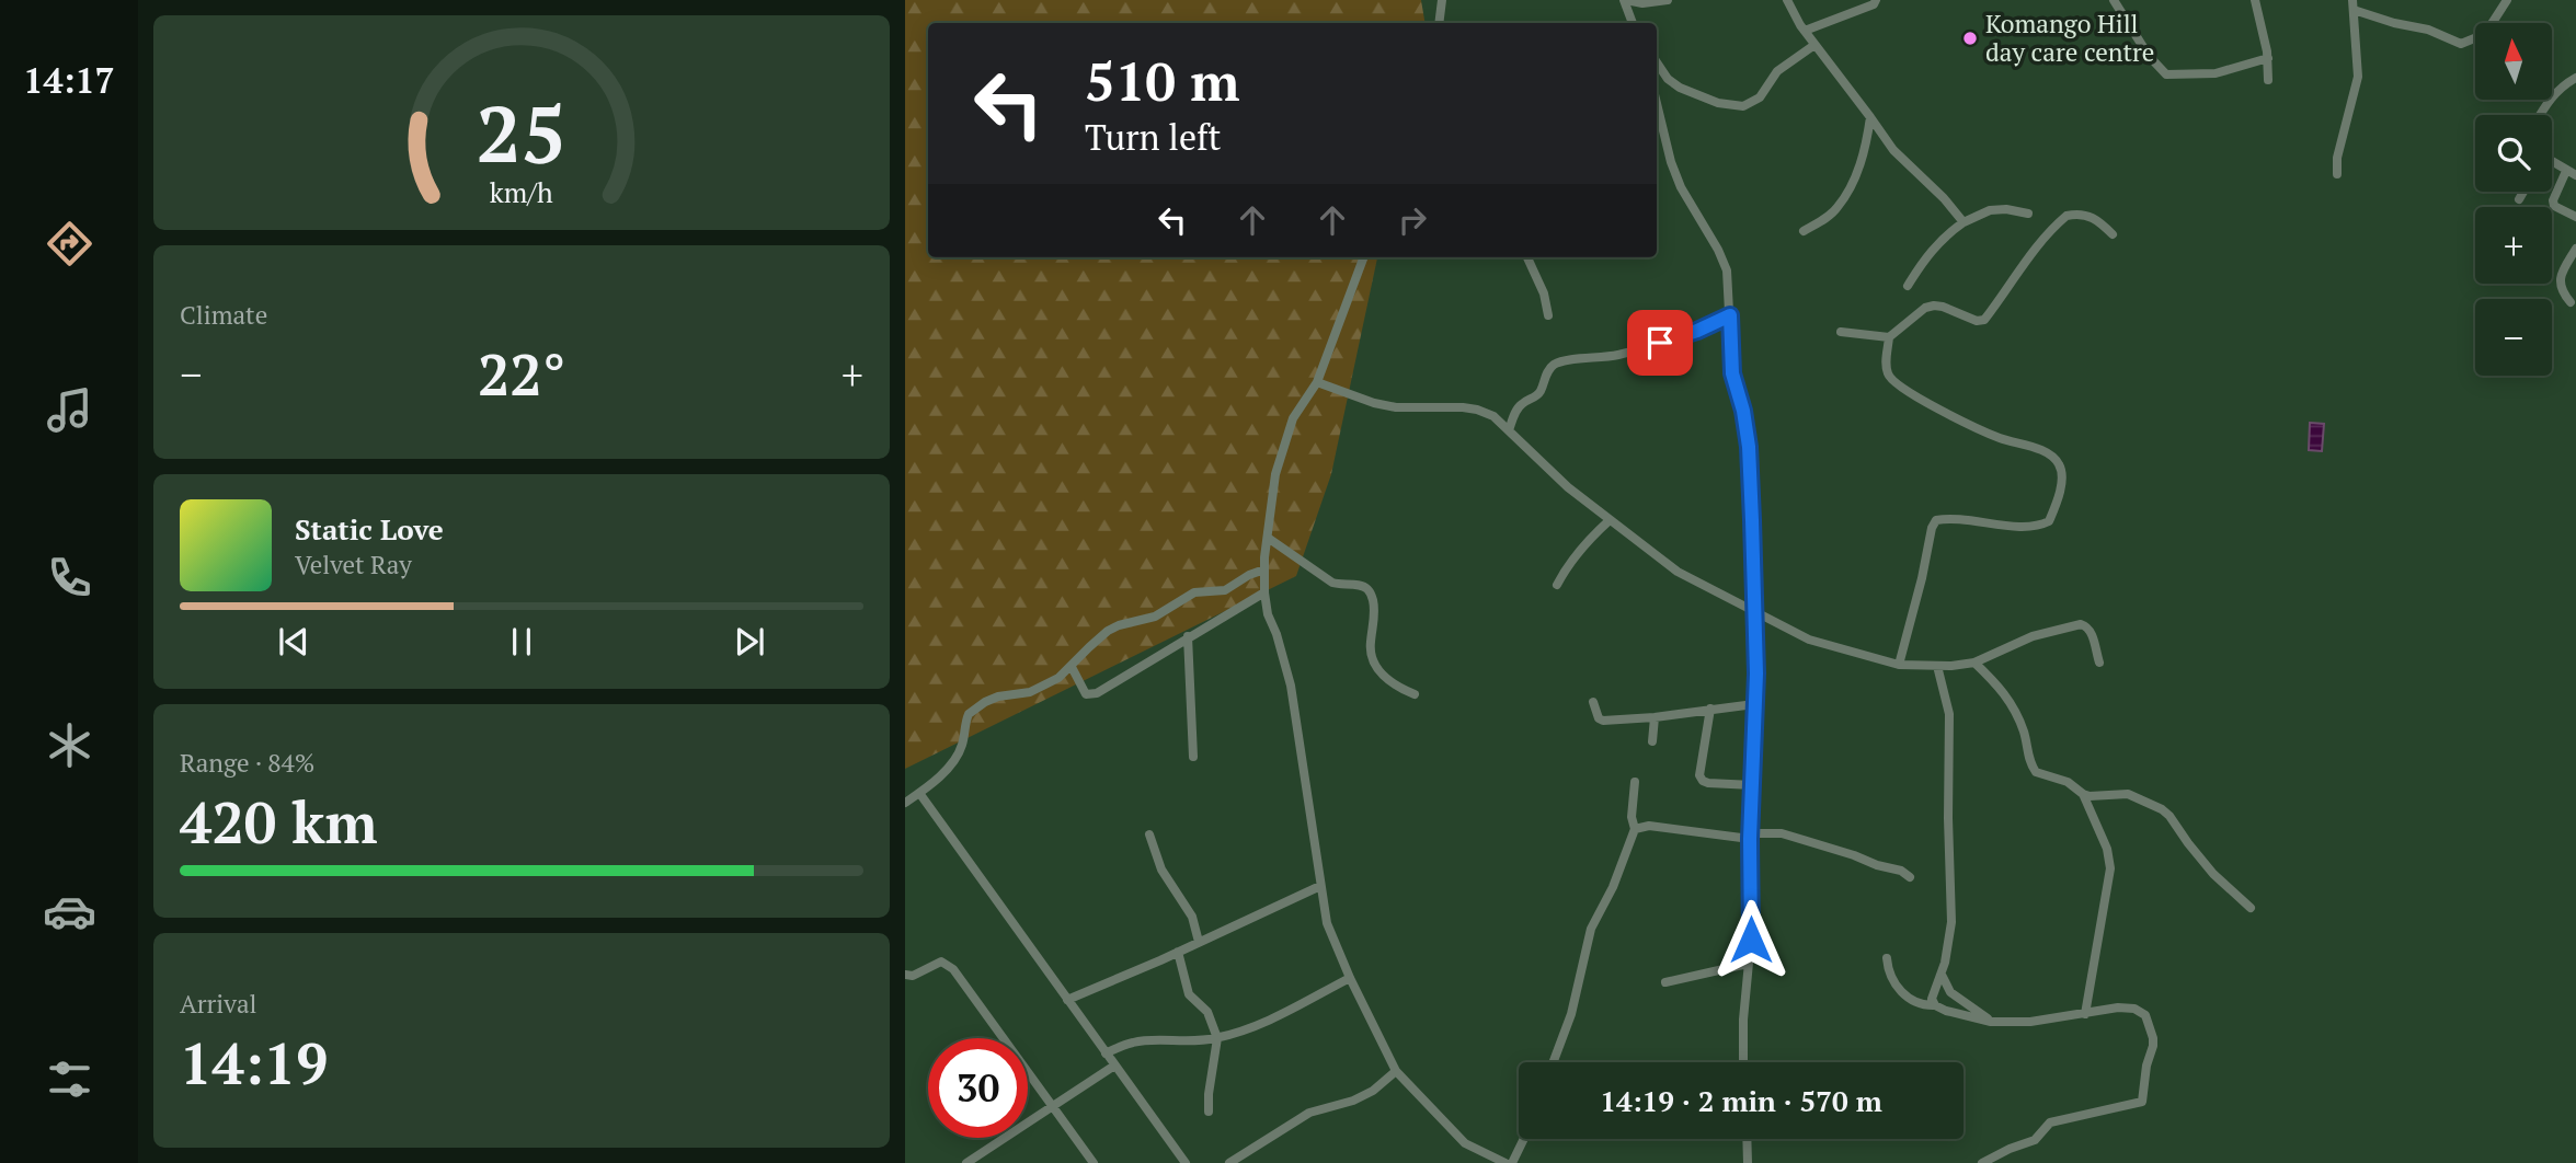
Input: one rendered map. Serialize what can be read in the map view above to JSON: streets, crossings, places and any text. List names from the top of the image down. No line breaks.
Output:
{"places":["Komango Hill day care centre"],"north":"top","page":{"tabs":"14:17","map_buttons":["+","−"],"turn":["510 m","Turn left"],"tile":["Climate",["Range · 84%","420 km"],["Arrival","14:19"]],"heat":["−","22°","+"],"song":["Static Love","Velvet Ray"],"limit":"30","trip":"14:19 · 2 min · 570 m","gauge":["25","km/h"]}}
